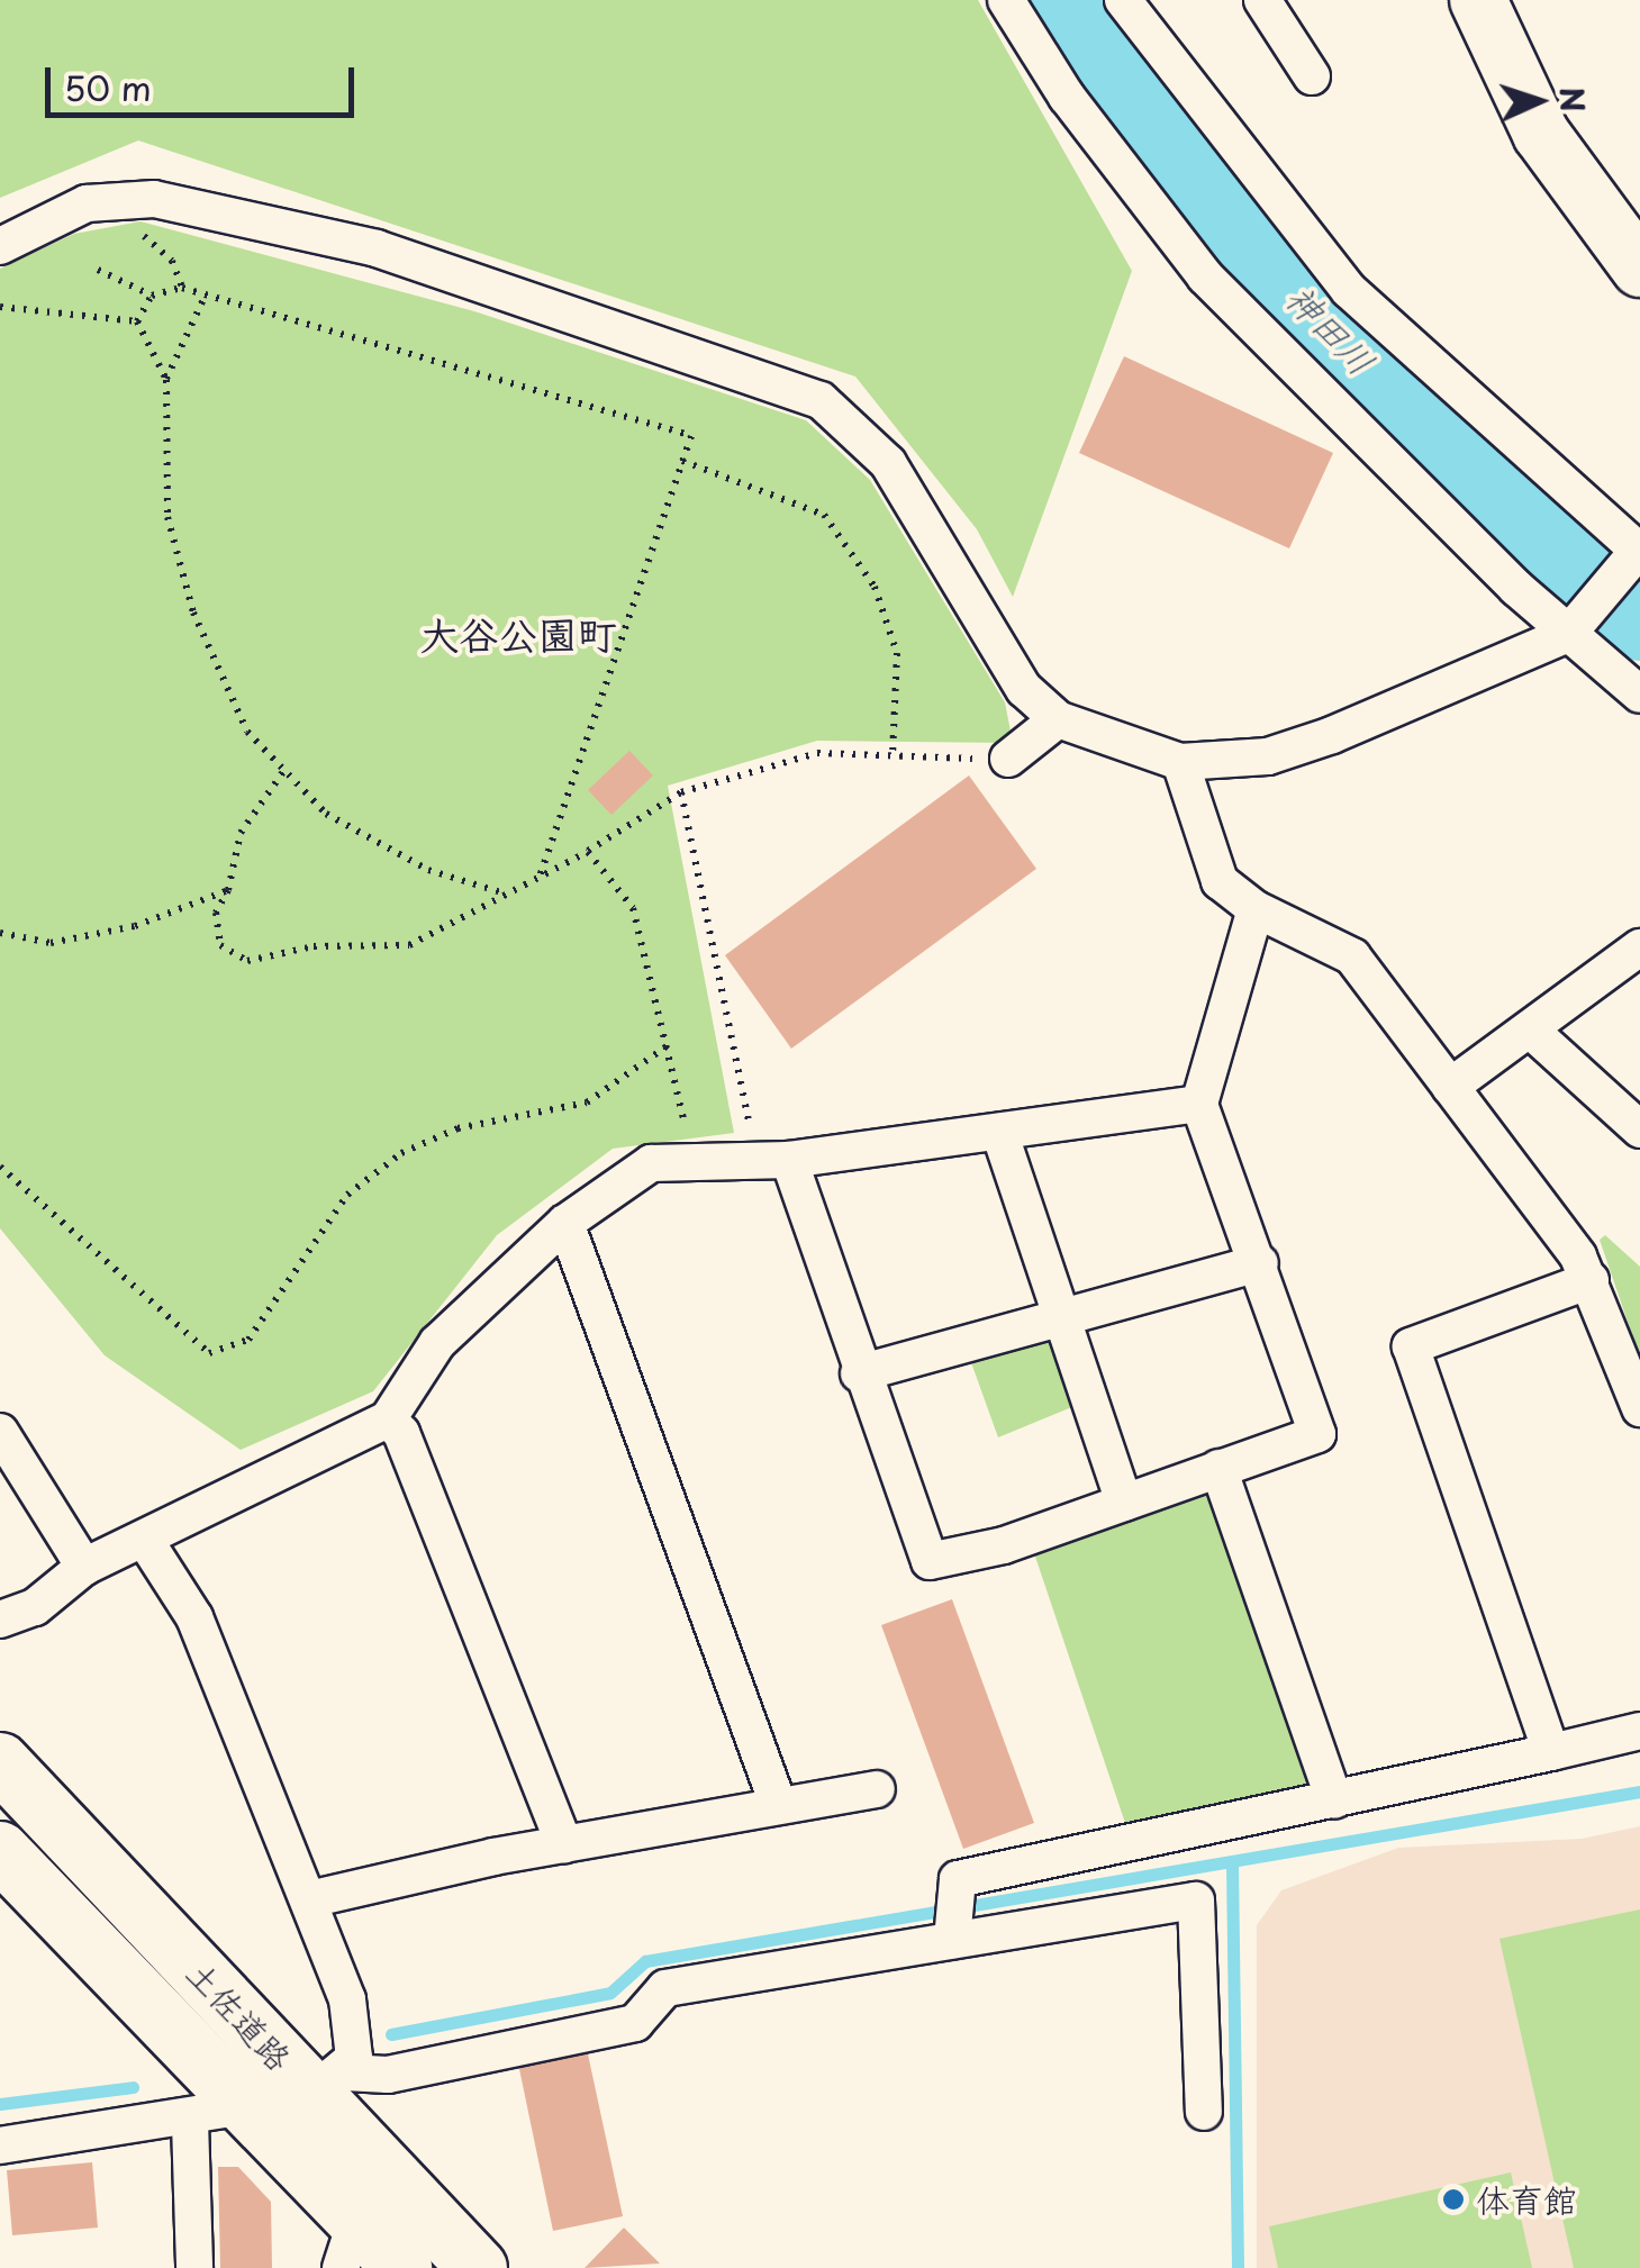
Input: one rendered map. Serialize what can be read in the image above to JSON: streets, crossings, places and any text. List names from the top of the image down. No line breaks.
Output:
{"streets":{"highway":["土佐道路"]},"districts":["大谷公園町"],"water":["神田川"],"places":["体育館"],"scale_bar":"50 m","north":"right"}
